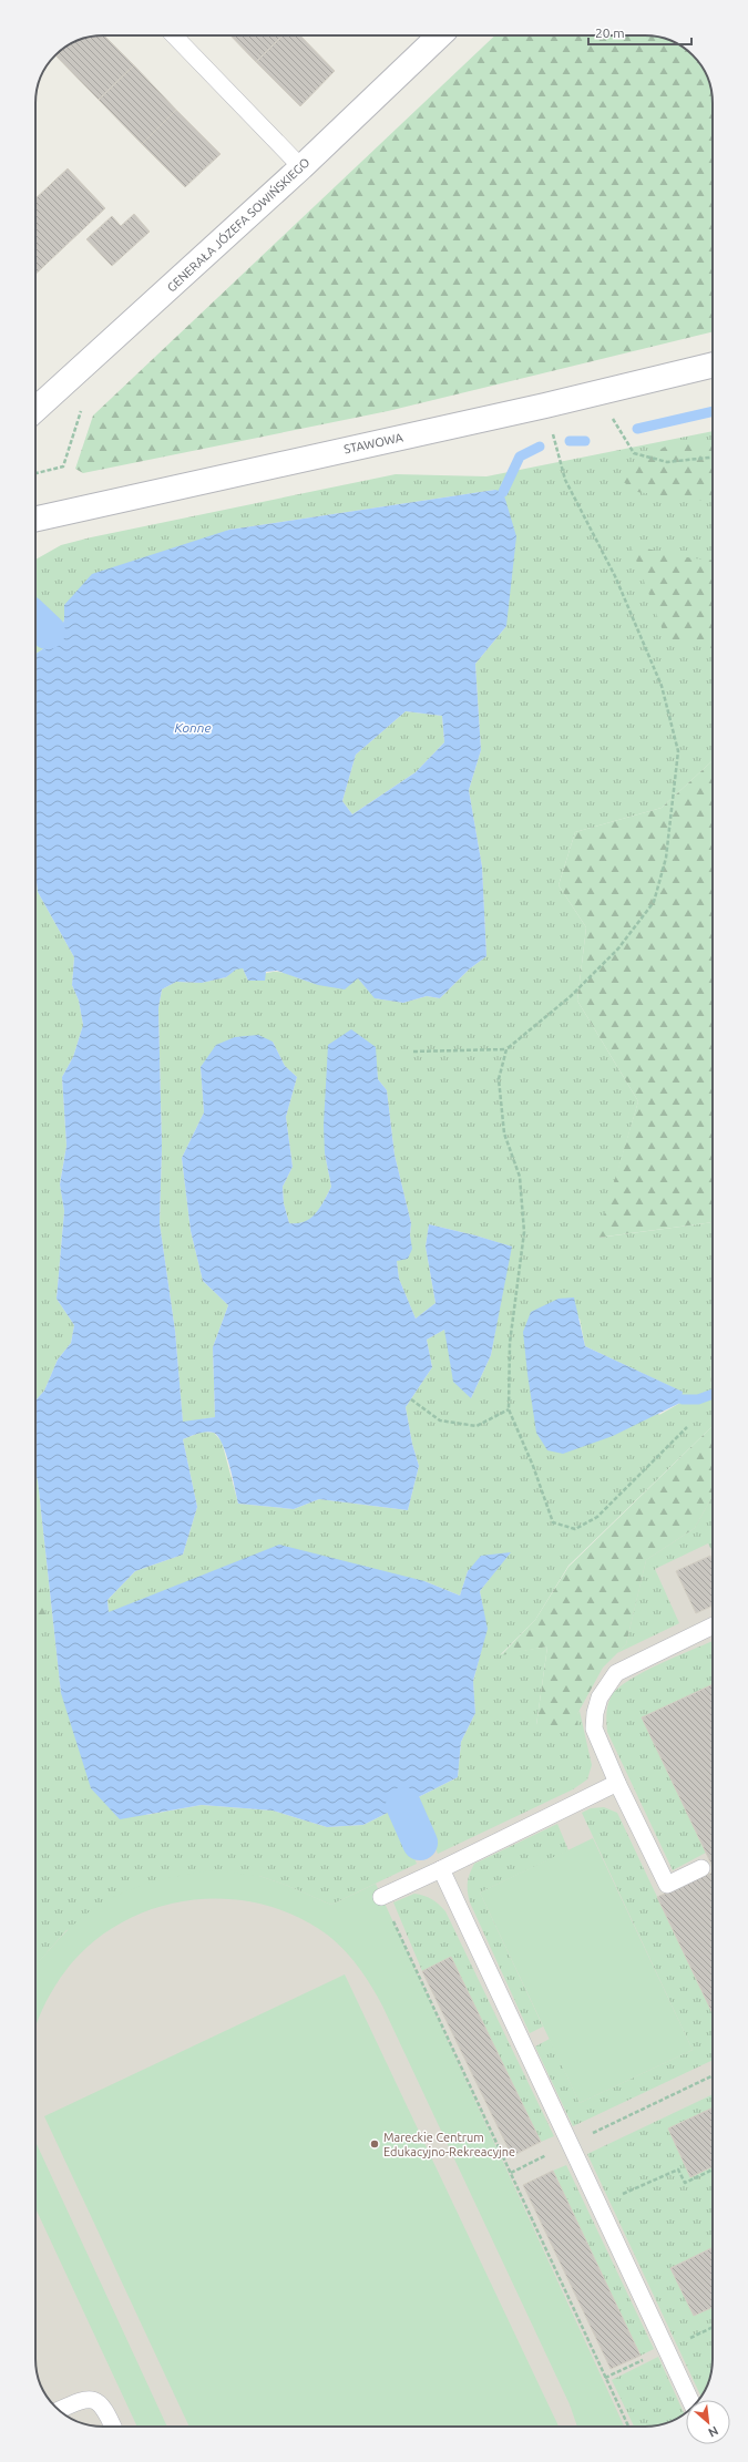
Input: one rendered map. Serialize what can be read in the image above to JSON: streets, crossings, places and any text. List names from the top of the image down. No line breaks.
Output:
{"streets":{"street":["GENERAŁA JÓZEFA SOWIŃSKIEGO","STAWOWA"]},"water":["Konne"],"places":["Mareckie Centrum Edukacyjno-Rekreacyjne"],"scale_bar":"20 m","north":"bottom right"}
